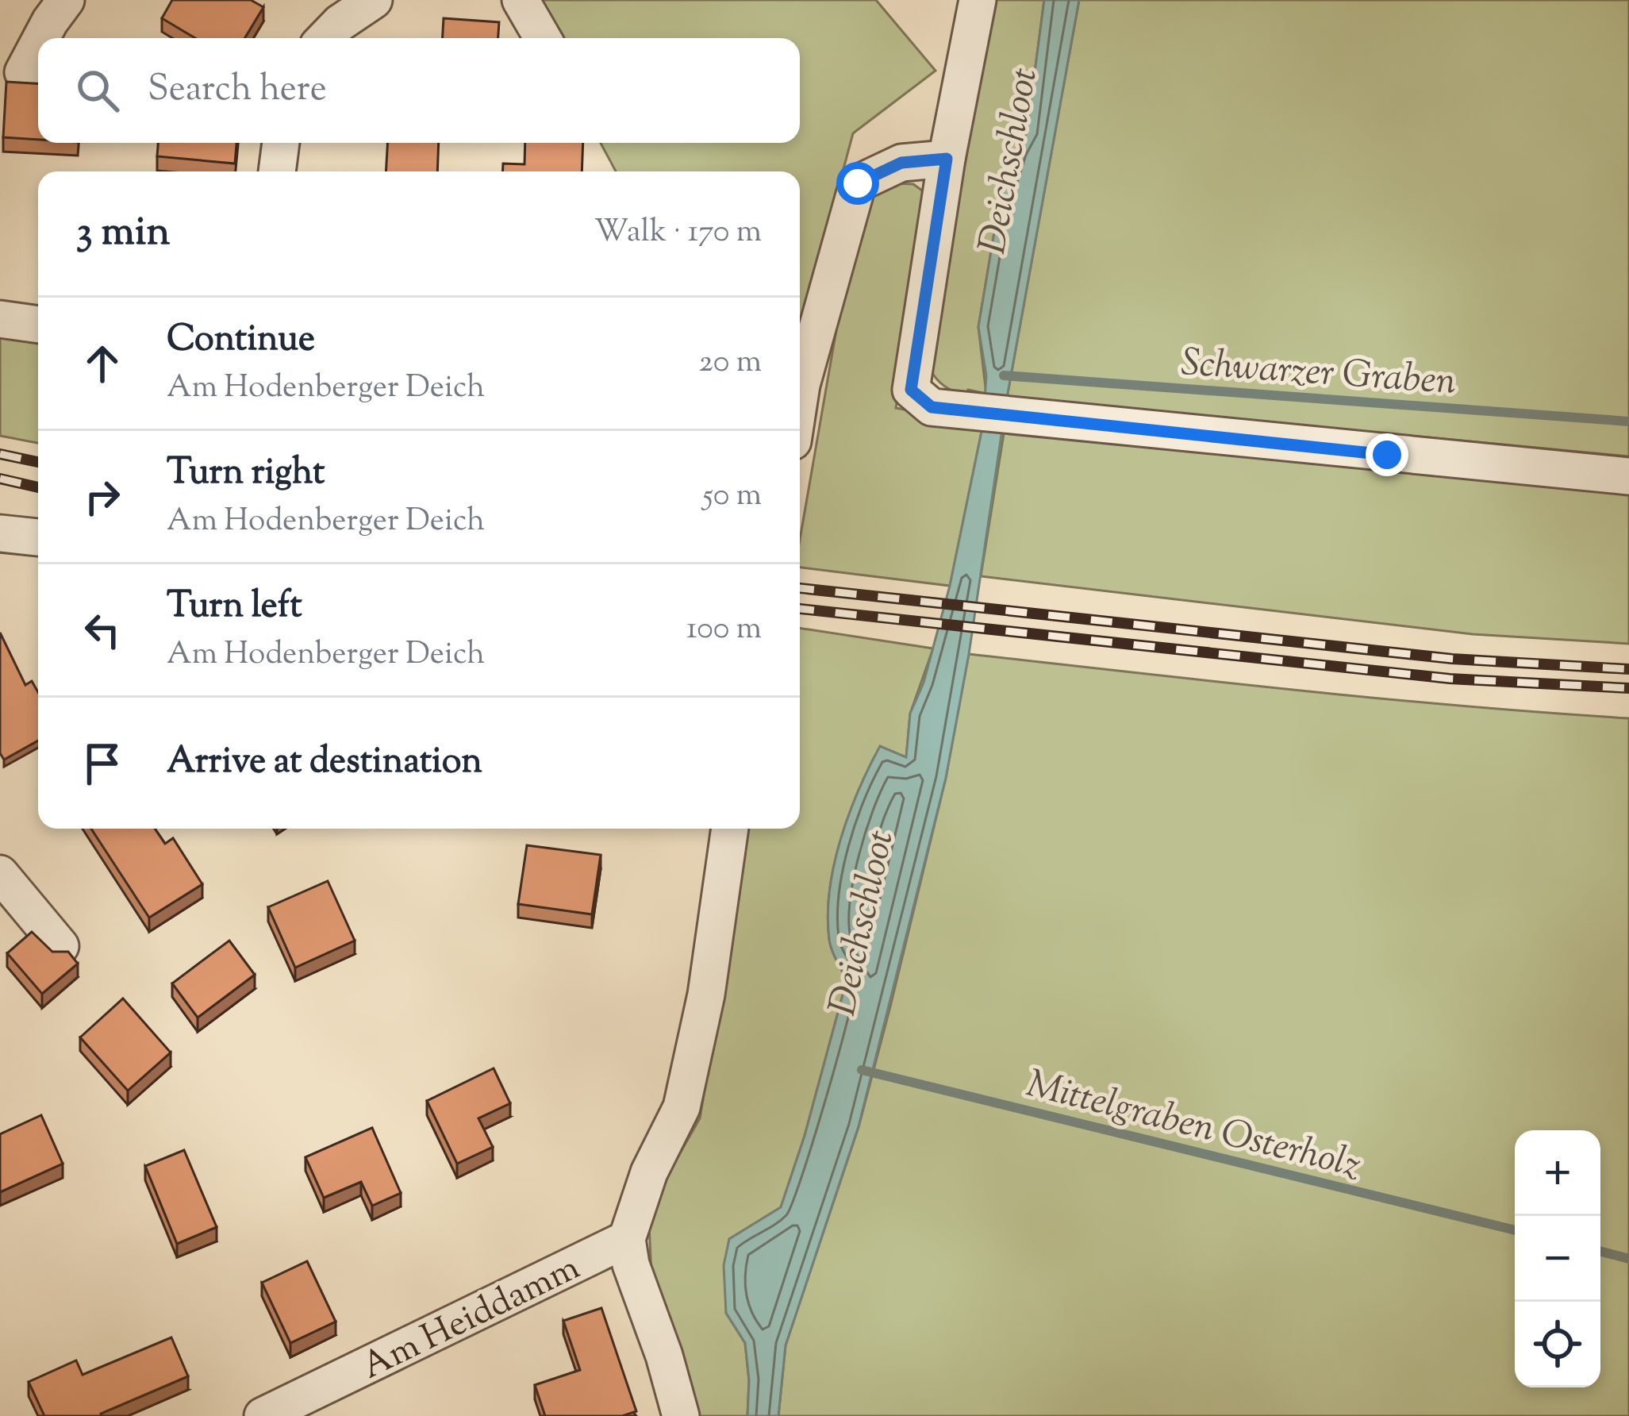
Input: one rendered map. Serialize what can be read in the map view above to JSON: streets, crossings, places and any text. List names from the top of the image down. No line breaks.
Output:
{"streets":{"street":["Am Heiddamm"]},"water":["Deichschloot","Schwarzer Graben","Mittelgraben Osterholz"],"page":{"search":"Search here","heading":["3 min","Walk · 170 m"],"list":[["Continue","Am Hodenberger Deich","20 m"],["Turn right","Am Hodenberger Deich","50 m"],["Turn left","Am Hodenberger Deich","100 m"],"Arrive at destination"],"map_buttons":["+","−"]}}
